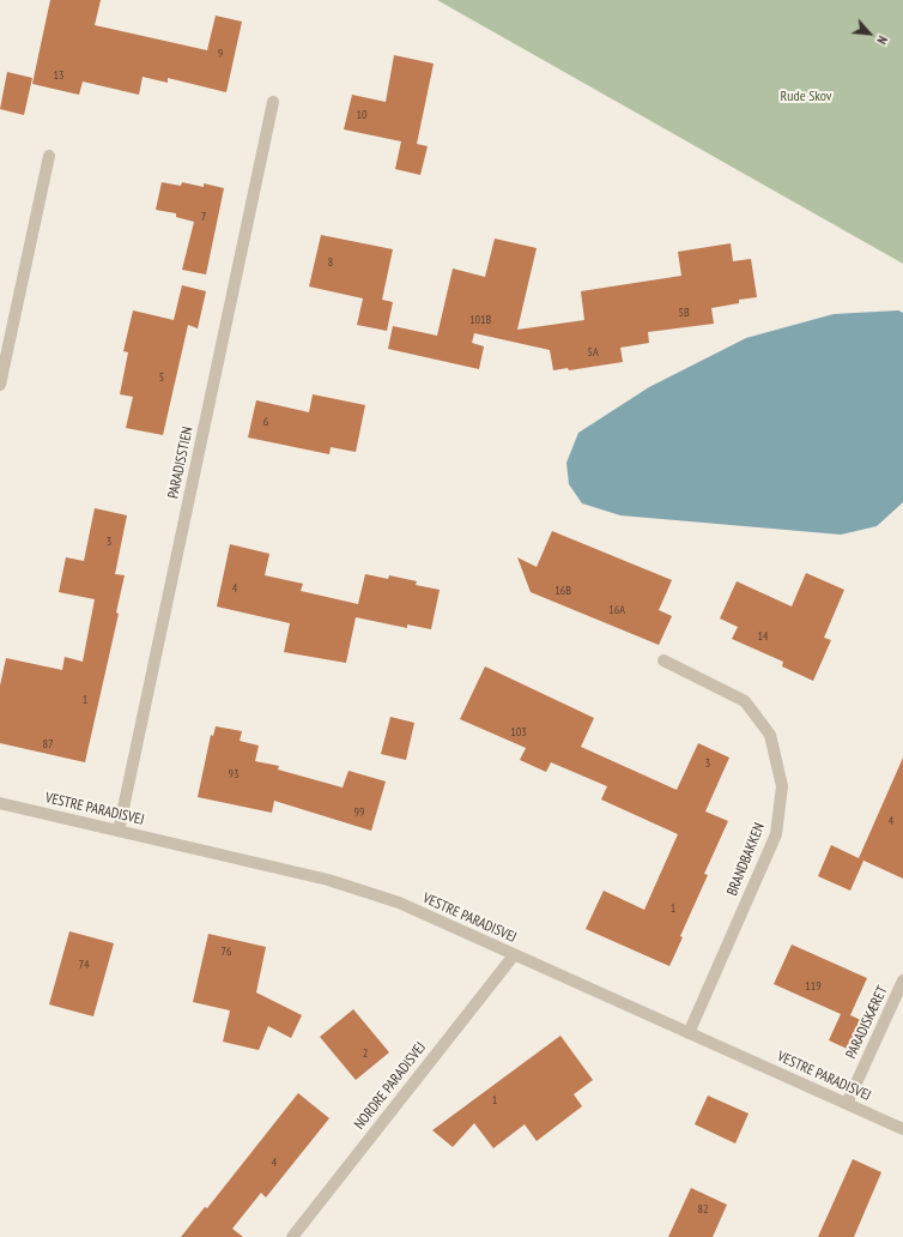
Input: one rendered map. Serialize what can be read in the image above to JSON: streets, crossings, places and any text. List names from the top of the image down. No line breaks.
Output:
{"streets":{"street":["PARADISSTIEN","VESTRE PARADISVEJ","BRANDBAKKEN","PARADISKÆRET","NORDRE PARADISVEJ"]},"crossings":[["PARADISSTIEN","VESTRE PARADISVEJ"],["VESTRE PARADISVEJ","BRANDBAKKEN"],["VESTRE PARADISVEJ","PARADISKÆRET"],["VESTRE PARADISVEJ","NORDRE PARADISVEJ"]],"parks":["Rude Skov"],"house_numbers":["9","13","10","7","8","5B","101B","5A","5","6","3","4","16B","16A","14","1","103","87","3","93","99","4","1","76","74","119","2","1","4","82"],"north":"bottom right"}
